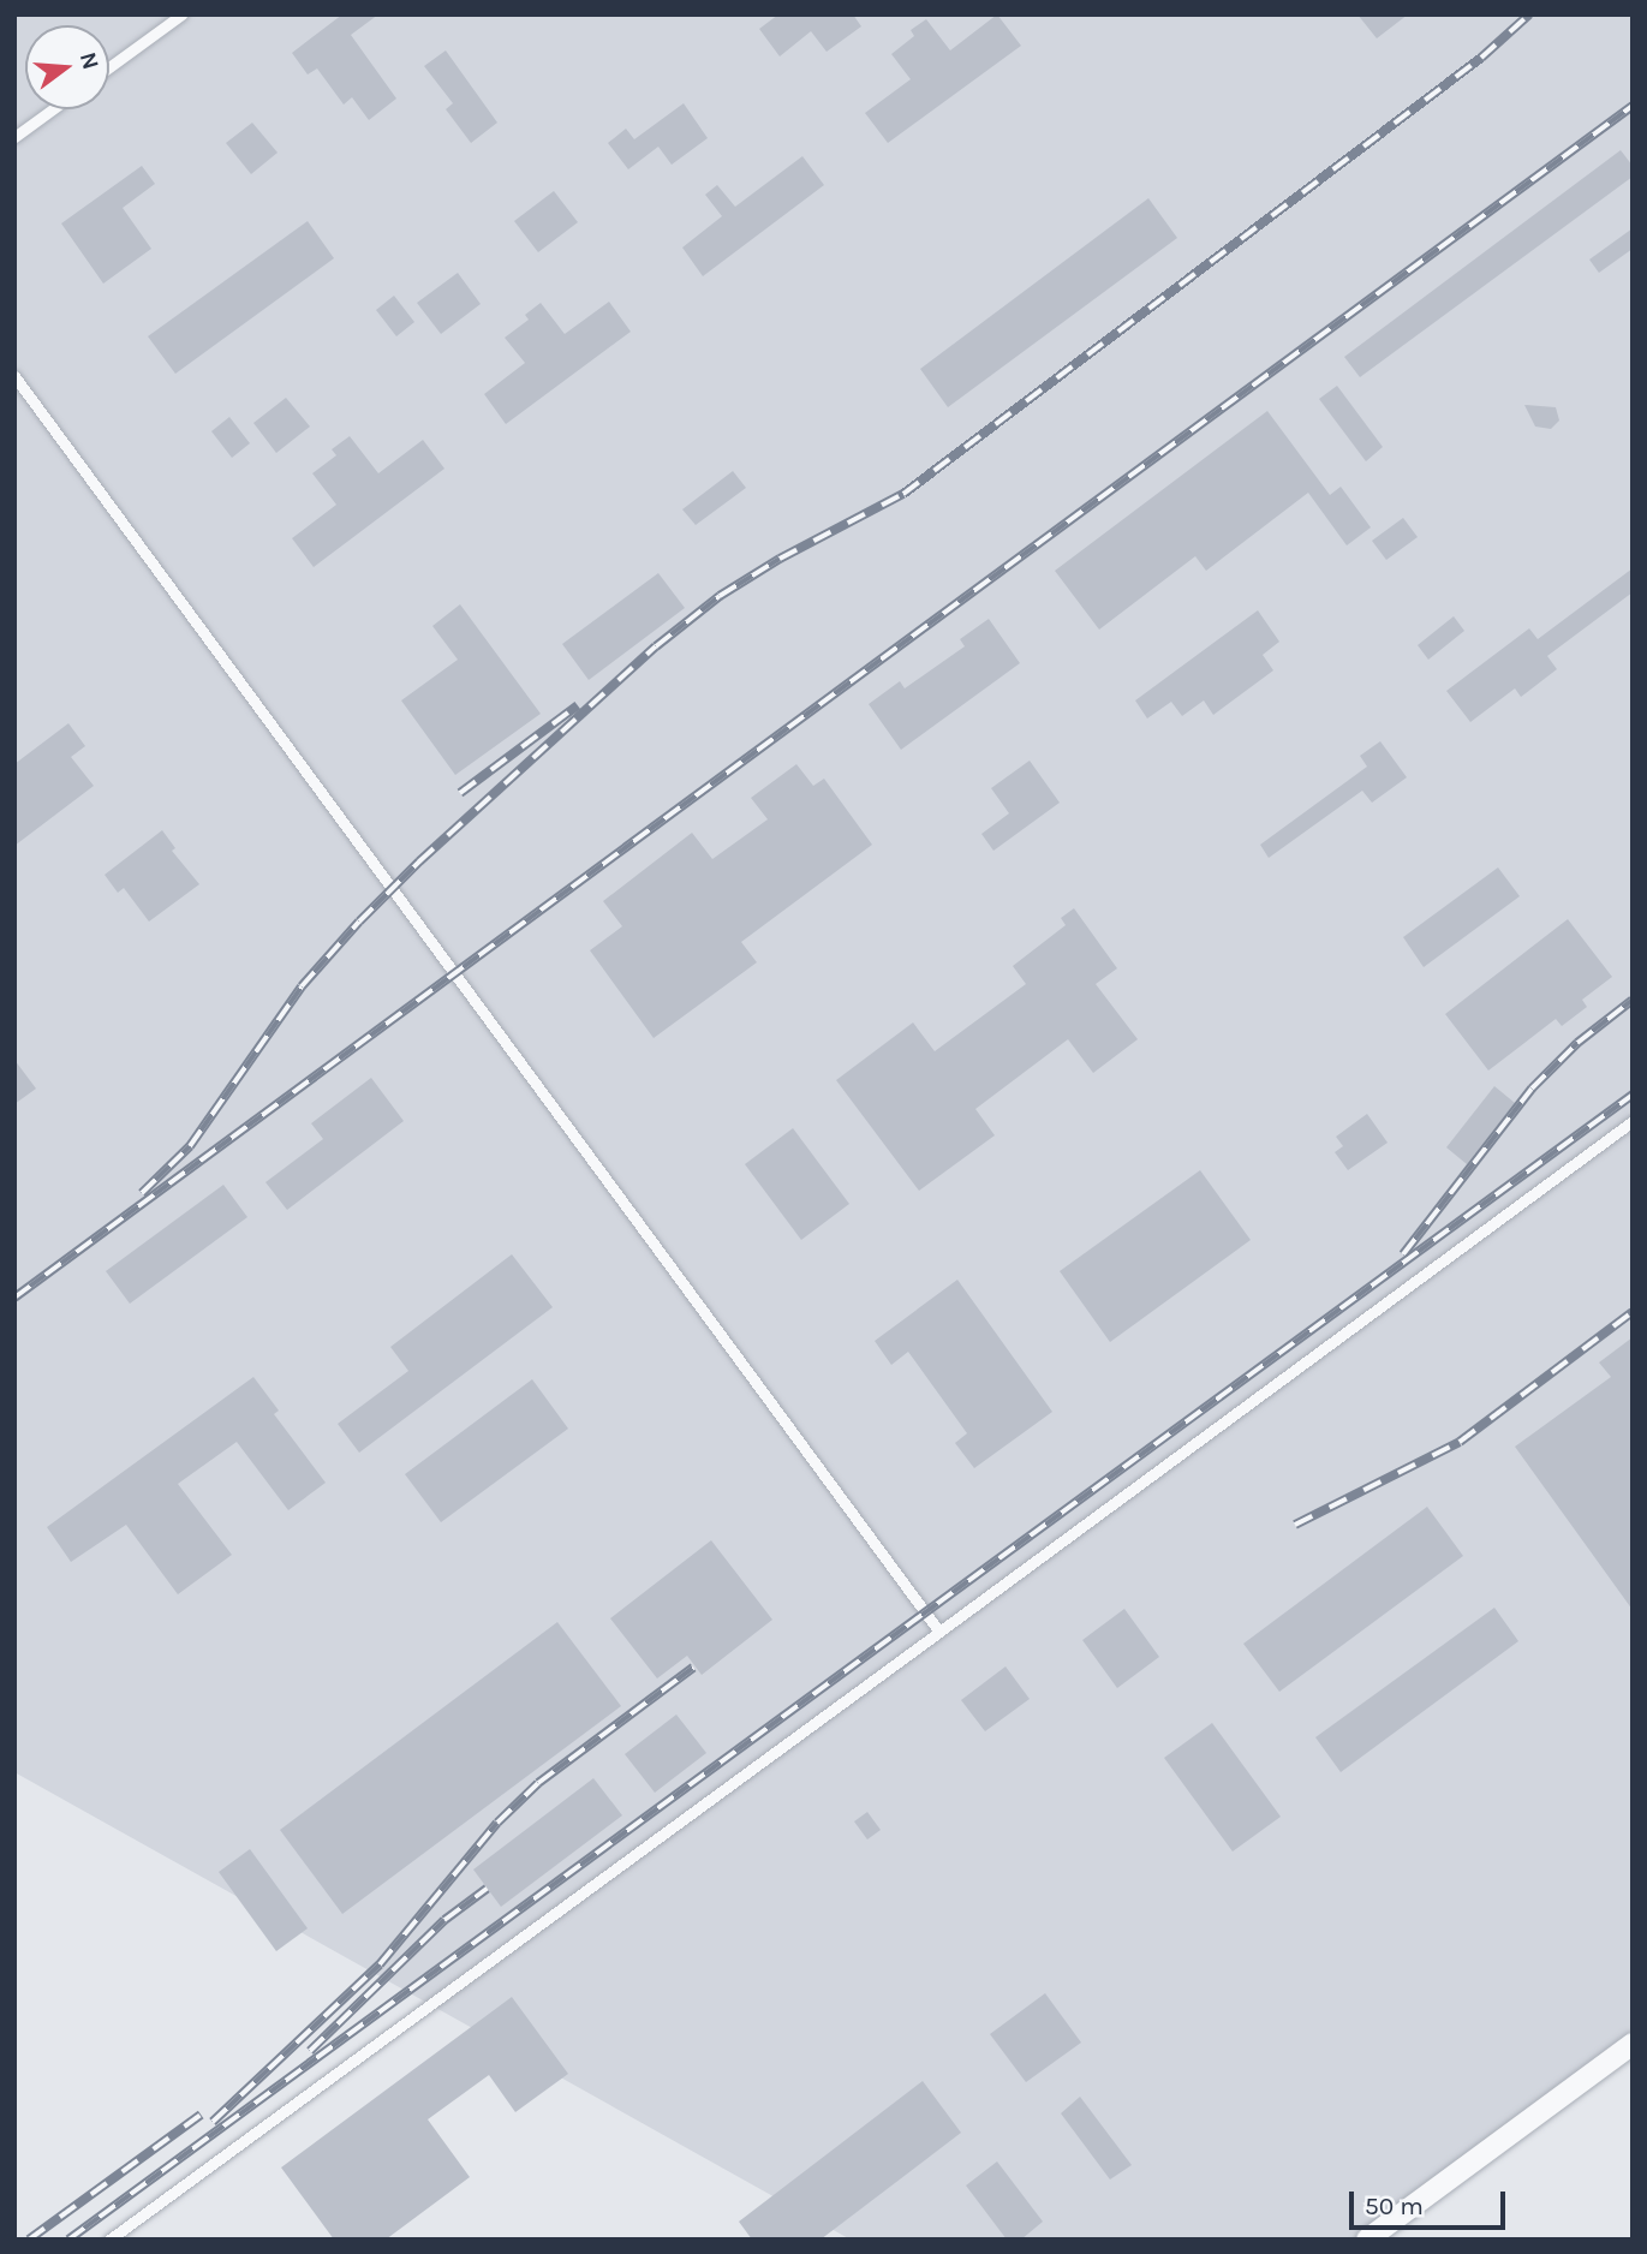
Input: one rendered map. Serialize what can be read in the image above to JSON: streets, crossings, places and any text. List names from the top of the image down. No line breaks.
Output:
{"scale_bar":"50 m","north":"right"}
